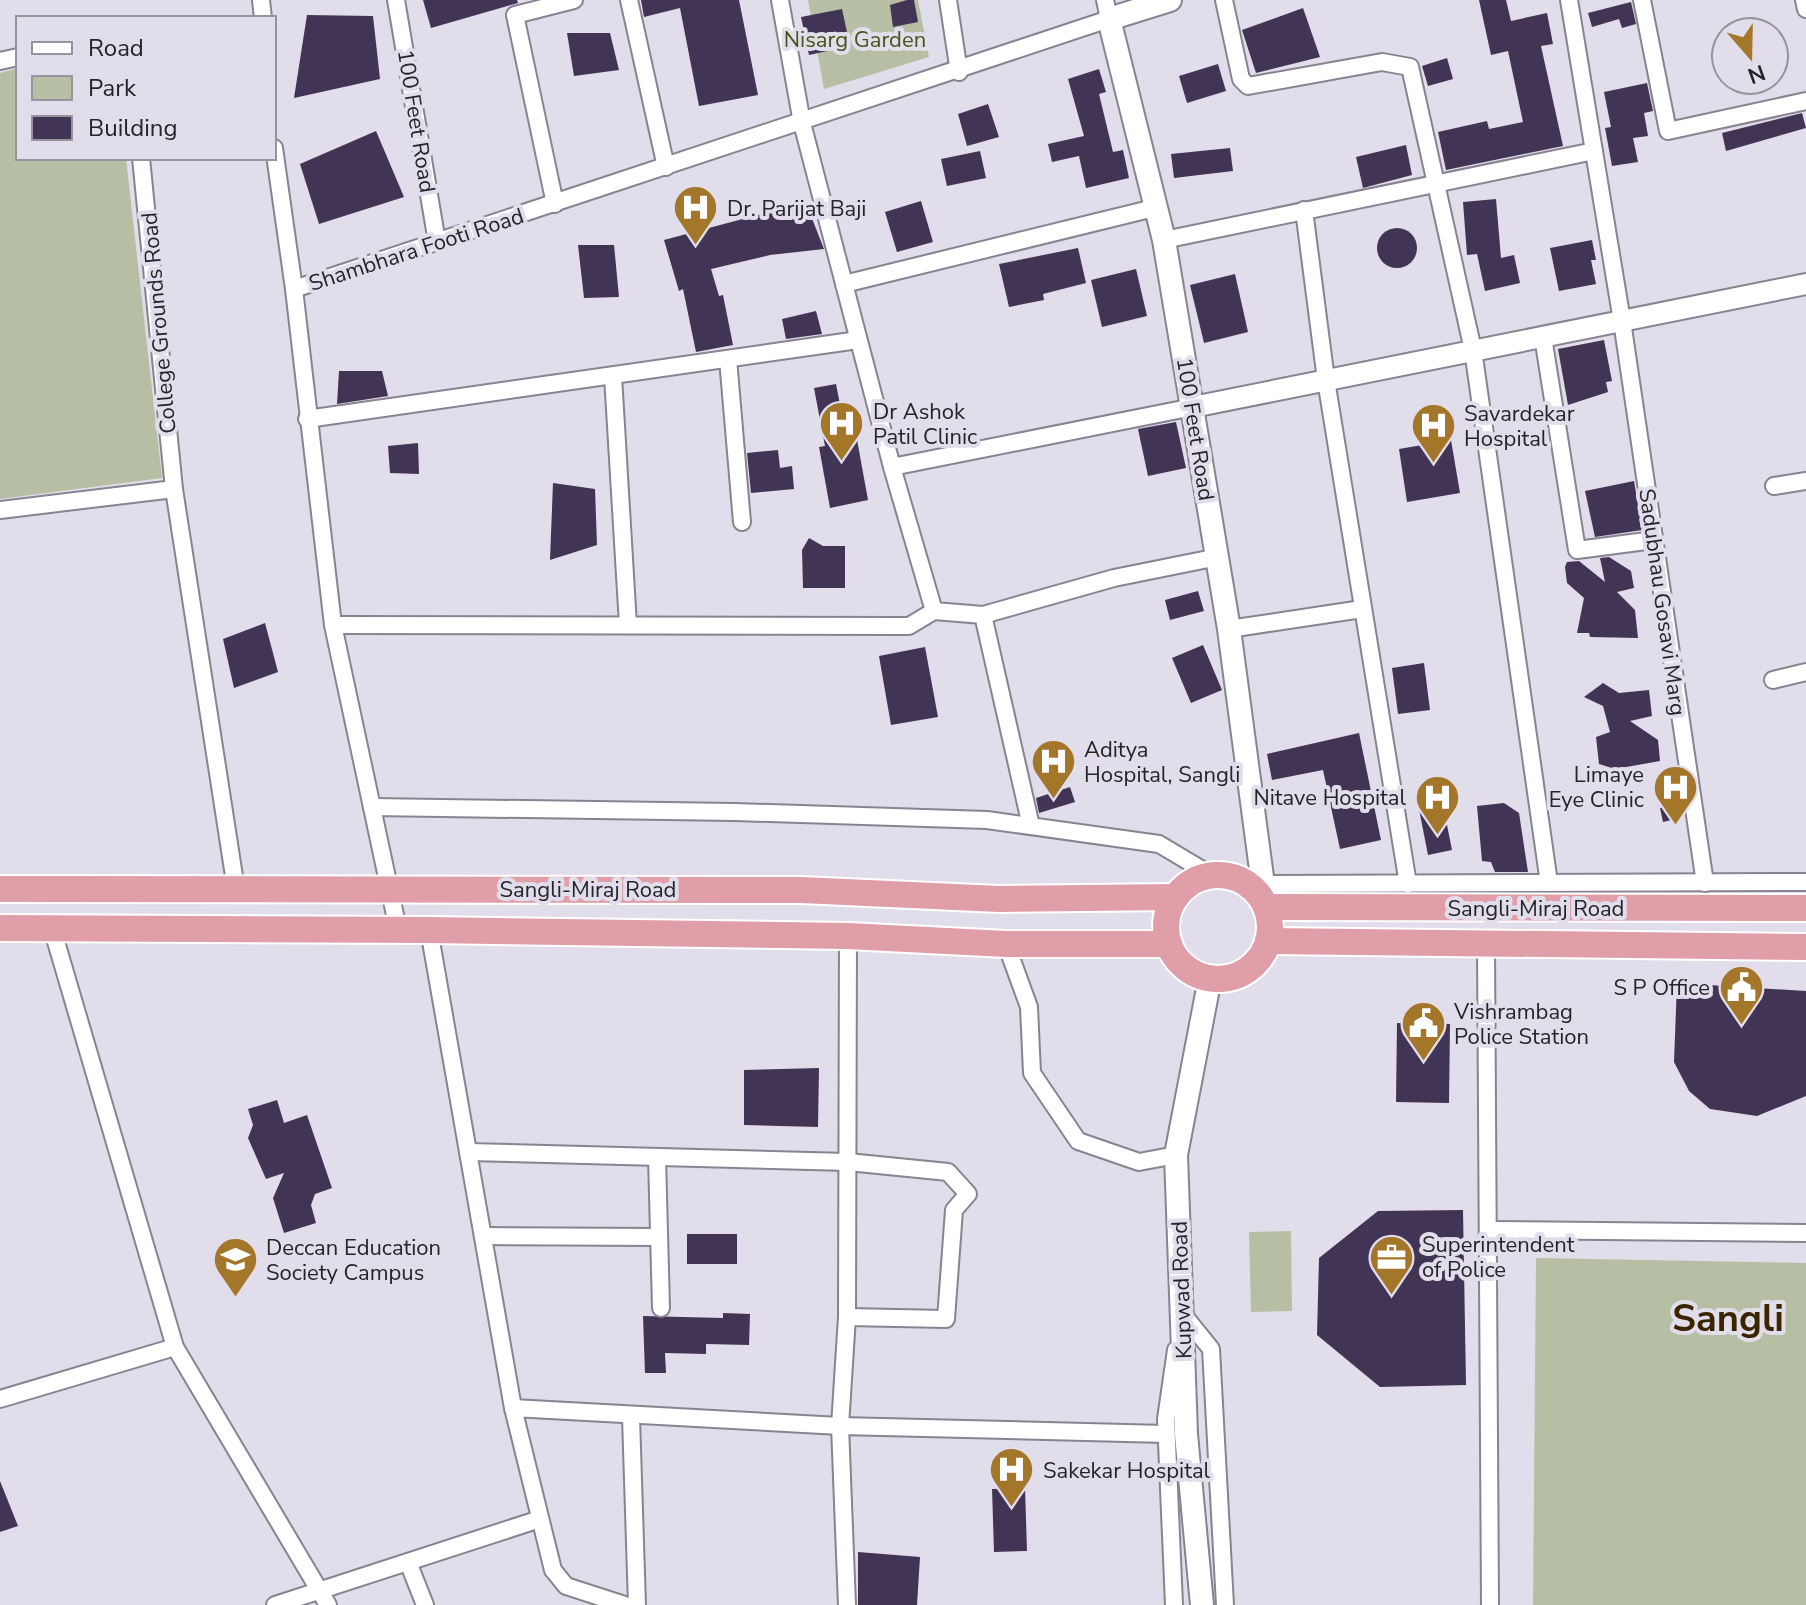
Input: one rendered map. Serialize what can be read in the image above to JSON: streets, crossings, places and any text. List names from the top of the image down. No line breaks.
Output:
{"streets":{"highway":["Sangli-Miraj Road"],"main road":["100 Feet Road","Kupwad Road"],"street":["Shambhara Footi Road","College Grounds Road","Sadubhau Gosavi Marg"]},"crossings":[["100 Feet Road","Shambhara Footi Road"],["100 Feet Road","Sangli-Miraj Road"],["100 Feet Road","Kupwad Road"],["Shambhara Footi Road","Sangli-Miraj Road"],["College Grounds Road","Sangli-Miraj Road"],["Sangli-Miraj Road","Kupwad Road"]],"districts":["Sangli"],"parks":["Nisarg Garden"],"places":{"hospital":["Dr. Parijat Baji","Dr Ashok Patil Clinic","Savardekar Hospital","Aditya Hospital, Sangli","Limaye Eye Clinic","Nitave Hospital","Sakekar Hospital"],"public building":["S P Office","Vishrambag Police Station"],"office":["Superintendent of Police"],"school or university":["Deccan Education Society Campus"]},"legend":["Road","Park","Building"],"north":"bottom"}
